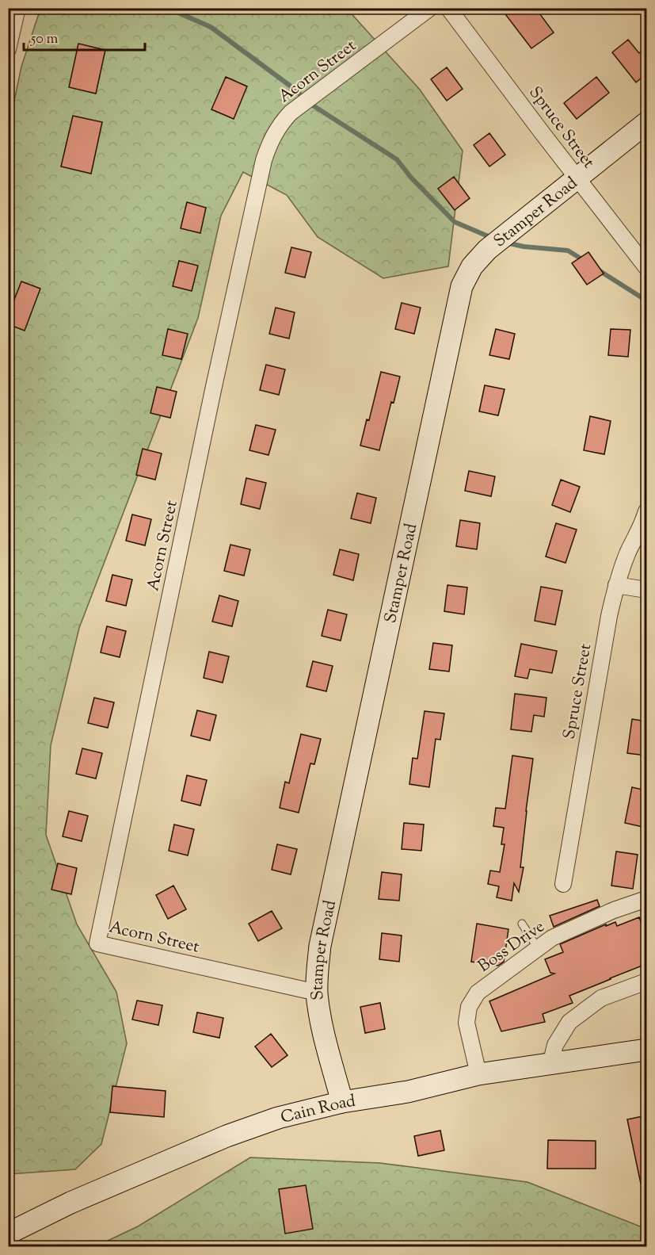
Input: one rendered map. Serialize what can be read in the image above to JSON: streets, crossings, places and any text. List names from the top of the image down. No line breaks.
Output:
{"streets":{"street":["Acorn Street","Spruce Street","Stamper Road","Boss Drive","Cain Road"]},"crossings":[["Acorn Street","Stamper Road"],["Spruce Street","Stamper Road"],["Stamper Road","Cain Road"],["Boss Drive","Cain Road"]],"scale_bar":"50 m"}
